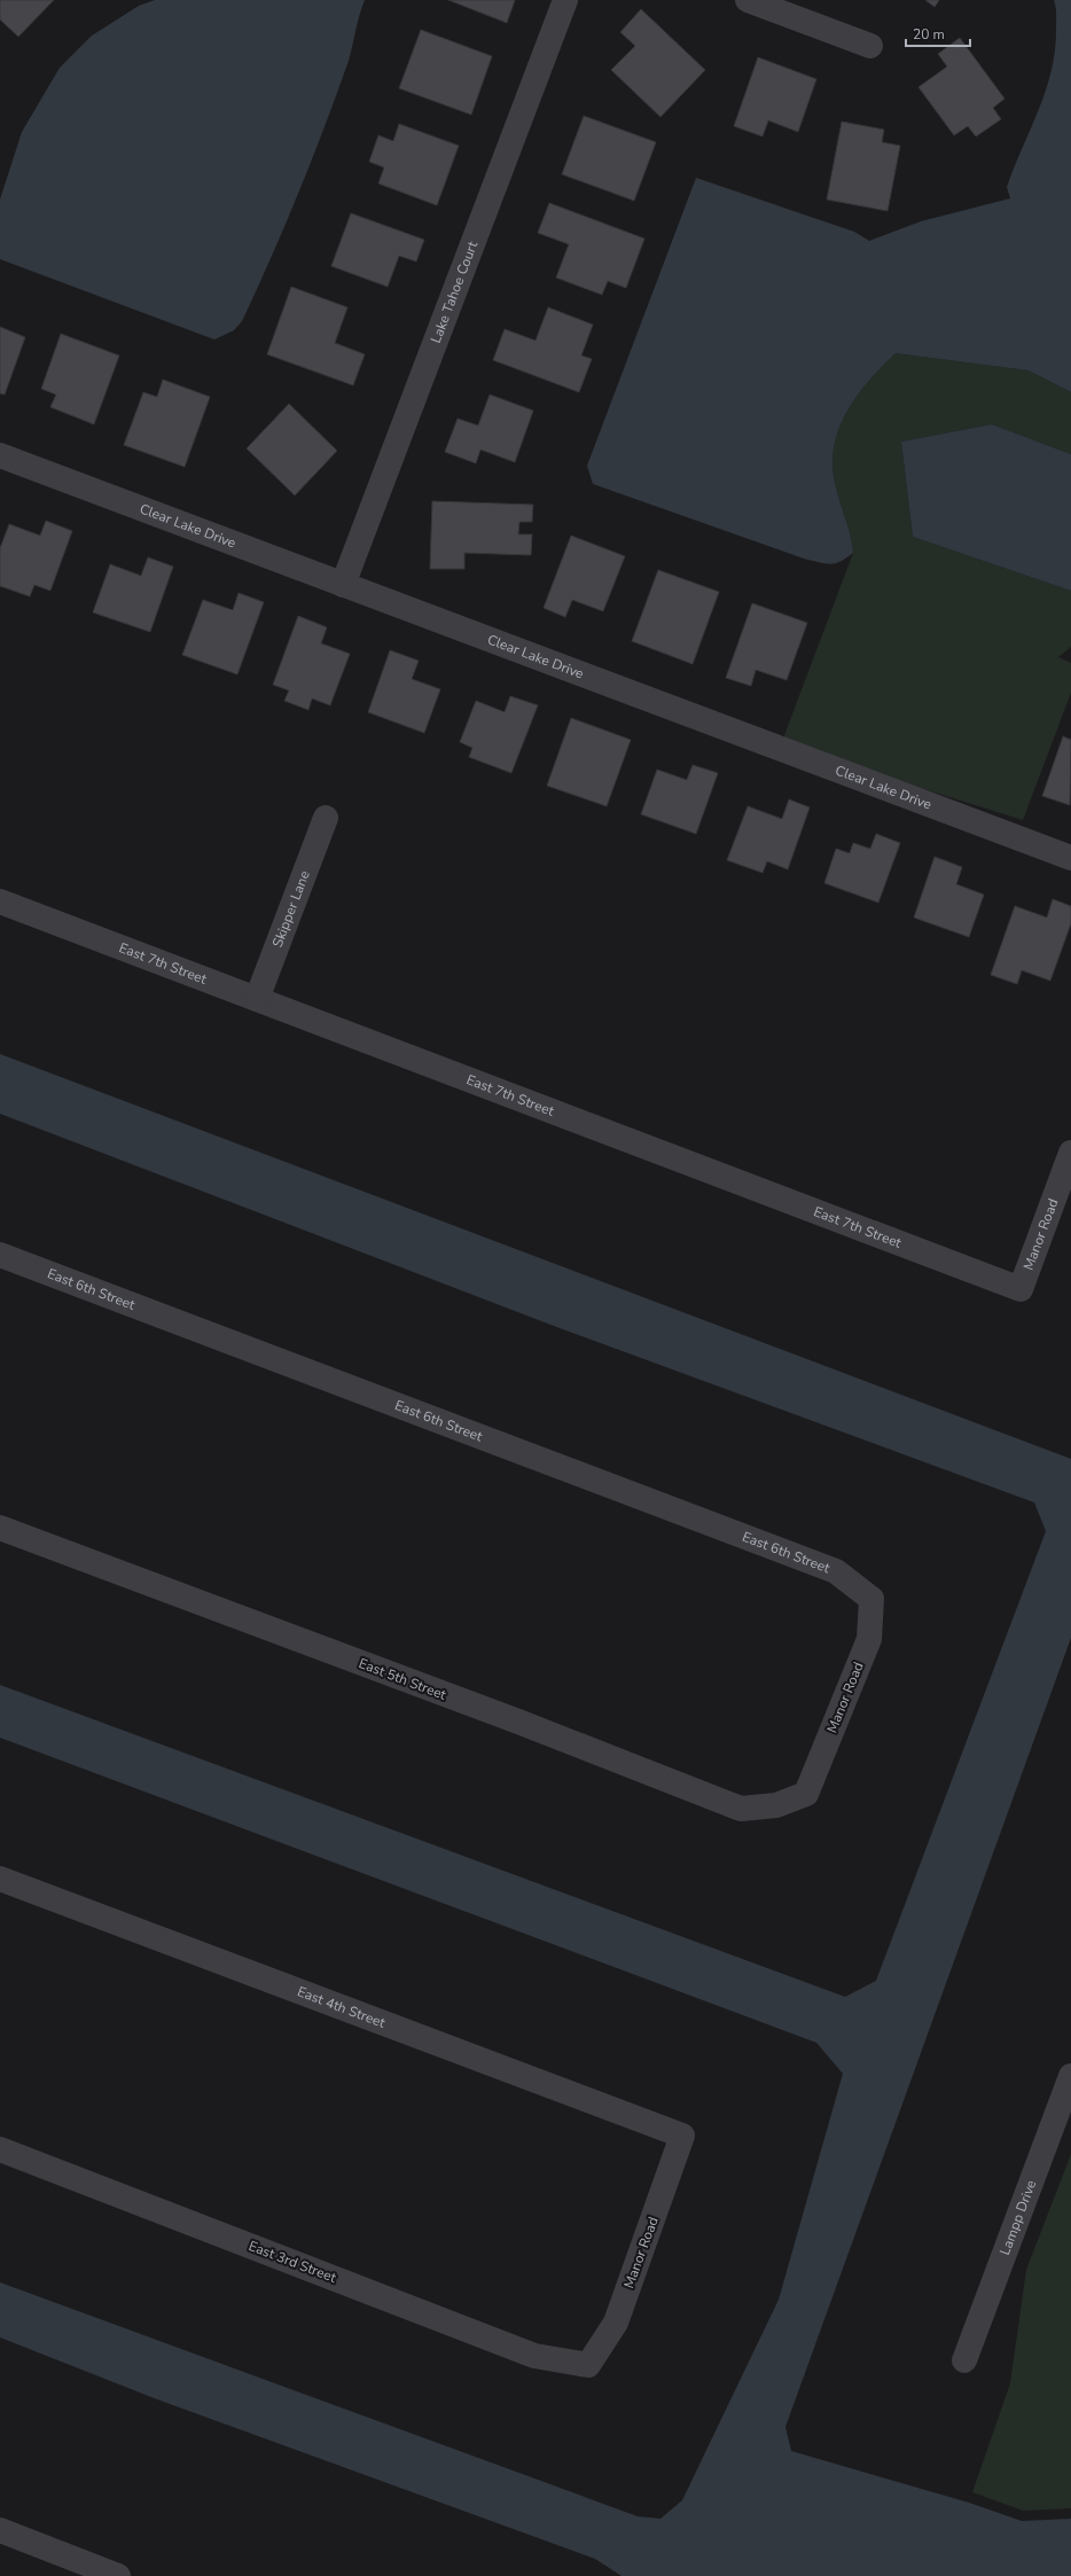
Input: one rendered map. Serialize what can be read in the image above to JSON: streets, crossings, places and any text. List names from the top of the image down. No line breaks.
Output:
{"streets":{"street":["Lake Tahoe Court","Clear Lake Drive","Skipper Lane","East 7th Street","Manor Road","East 6th Street","East 5th Street","East 4th Street","Lampp Drive","East 3rd Street"]},"crossings":[["Lake Tahoe Court","Clear Lake Drive"],["Skipper Lane","East 7th Street"],["East 7th Street","Manor Road"],["Manor Road","East 6th Street"],["Manor Road","East 5th Street"],["Manor Road","East 4th Street"],["Manor Road","East 3rd Street"]],"scale_bar":"20 m"}
